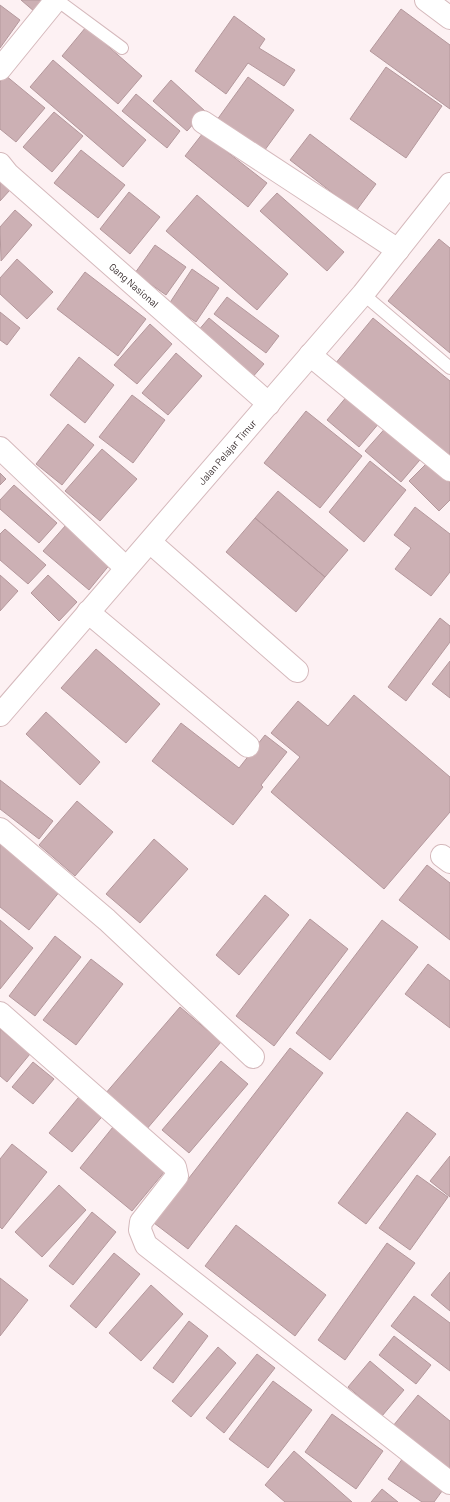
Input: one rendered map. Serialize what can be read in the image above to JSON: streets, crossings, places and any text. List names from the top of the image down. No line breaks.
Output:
{"streets":{"street":["Gang Nasional","Jalan Pelajar Timur"]},"crossings":[["Gang Nasional","Jalan Pelajar Timur"]]}
